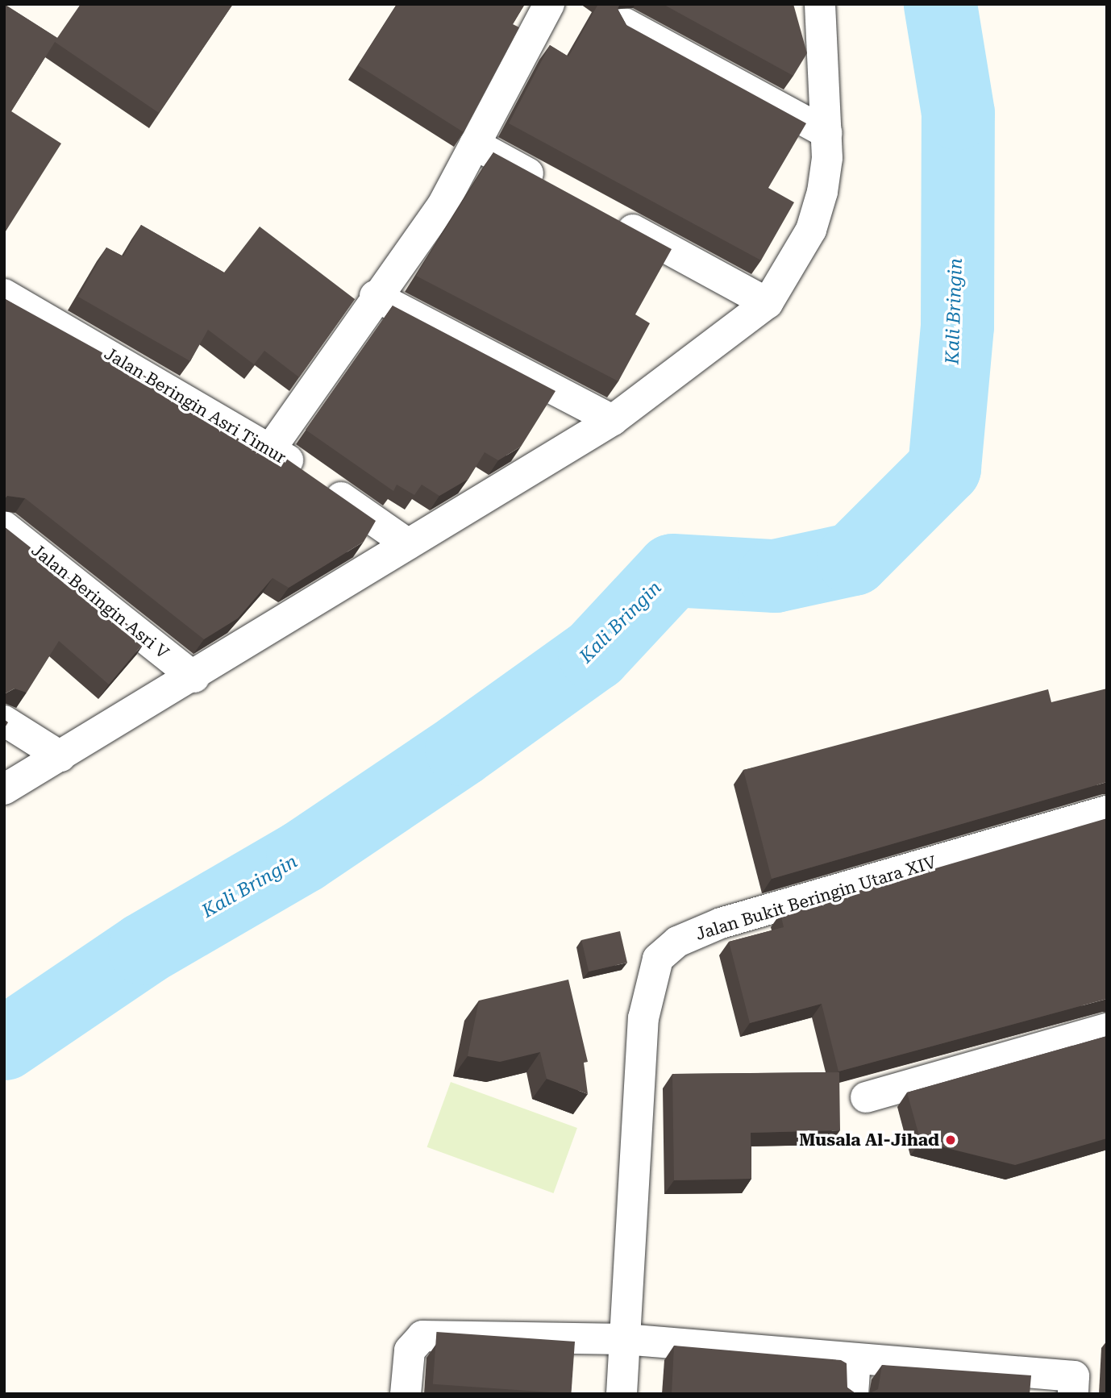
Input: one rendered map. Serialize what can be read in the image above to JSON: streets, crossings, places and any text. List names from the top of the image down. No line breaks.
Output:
{"streets":{"street":["Jalan Beringin Asri Timur","Jalan Beringin Asri V","Jalan Bukit Beringin Utara XIV"]},"water":["Kali Bringin"],"places":["Musala Al-Jihad"]}
